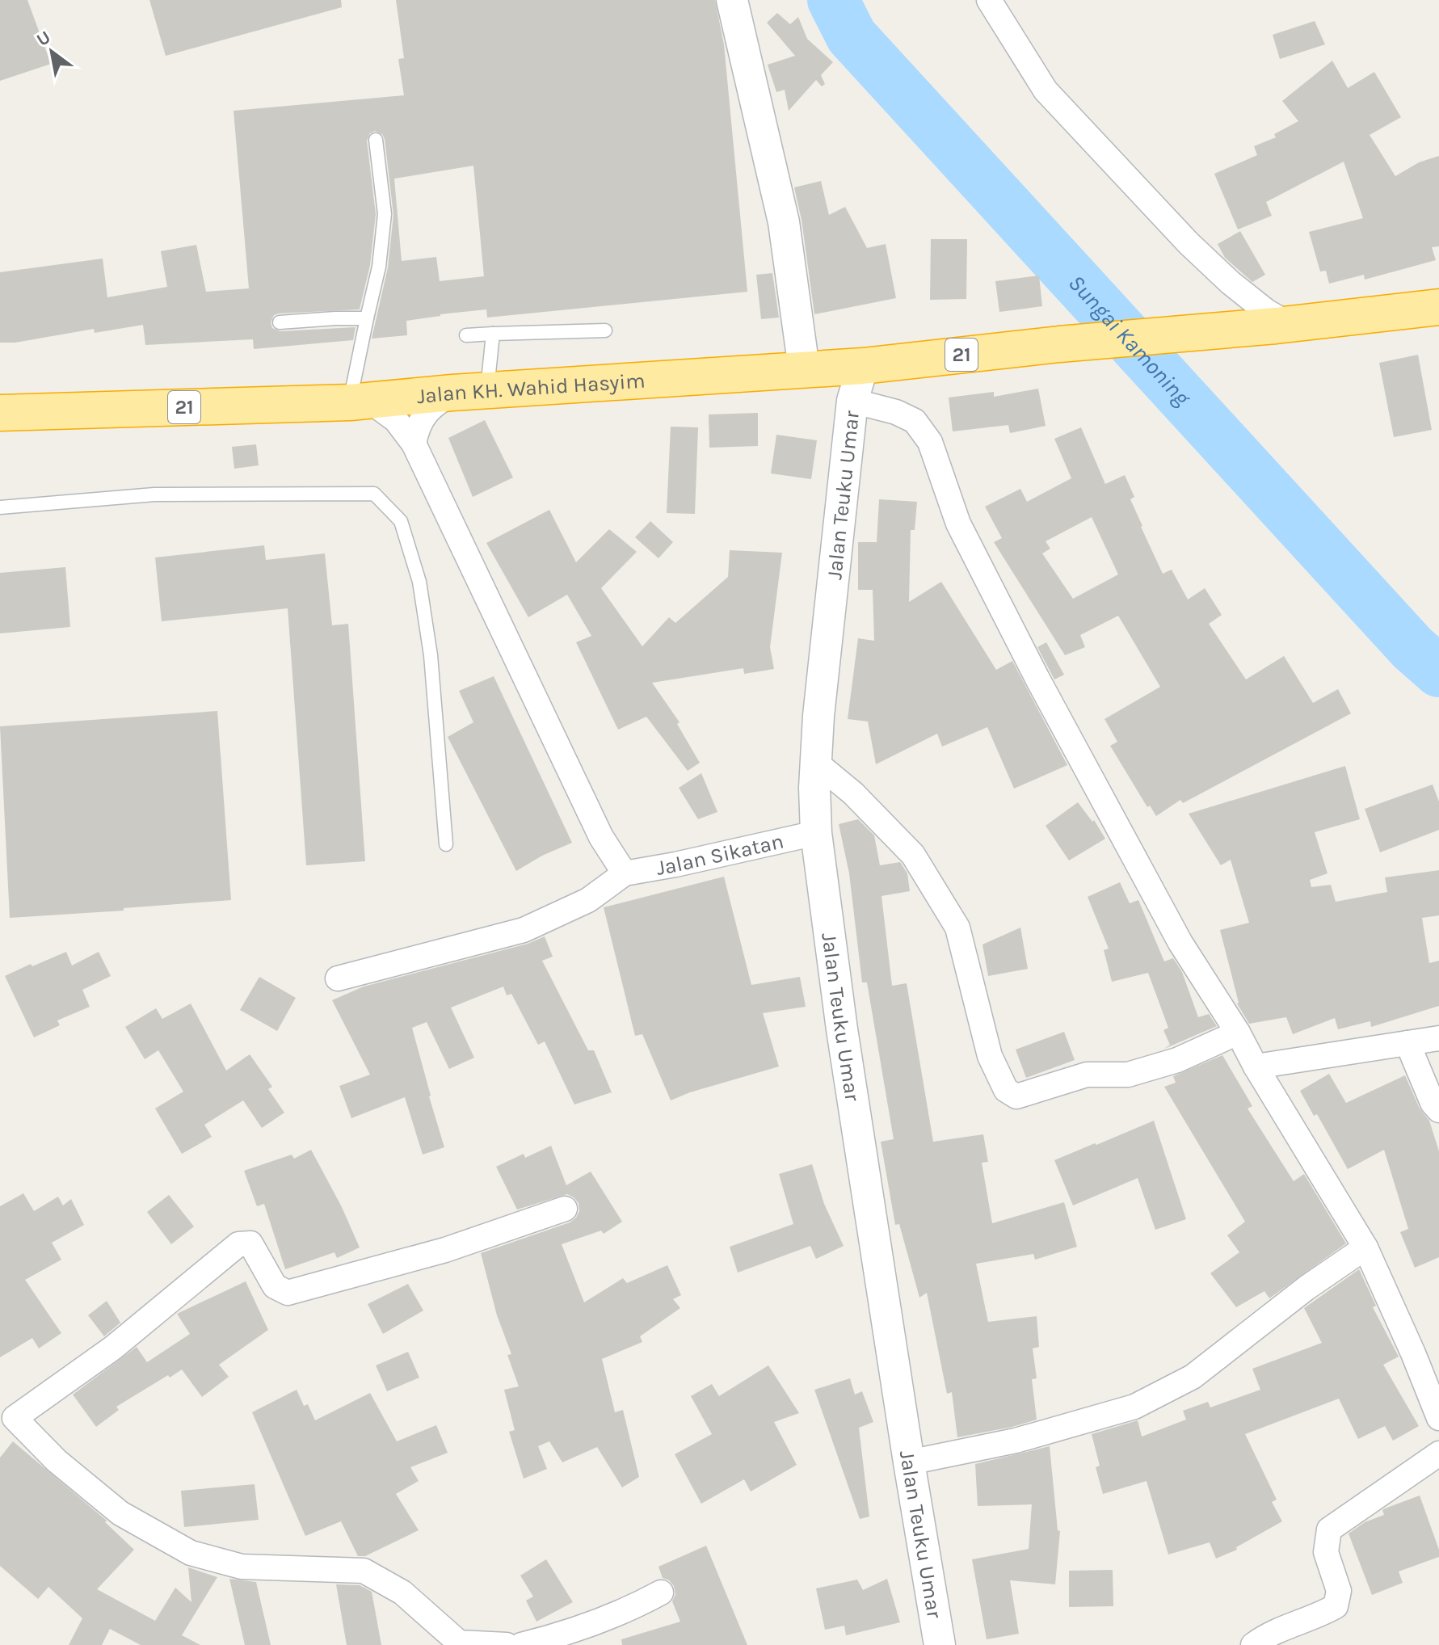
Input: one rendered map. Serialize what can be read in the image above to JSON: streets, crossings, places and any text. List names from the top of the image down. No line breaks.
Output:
{"streets":{"highway":["21","Jalan KH. Wahid Hasyim"],"street":["Jalan Teuku Umar","Jalan Sikatan"]},"crossings":[["21","Jalan KH. Wahid Hasyim"],["Jalan KH. Wahid Hasyim","Jalan Teuku Umar"],["Jalan Teuku Umar","Jalan Sikatan"]],"water":["Sungai Kamoning"],"north":"top left"}
